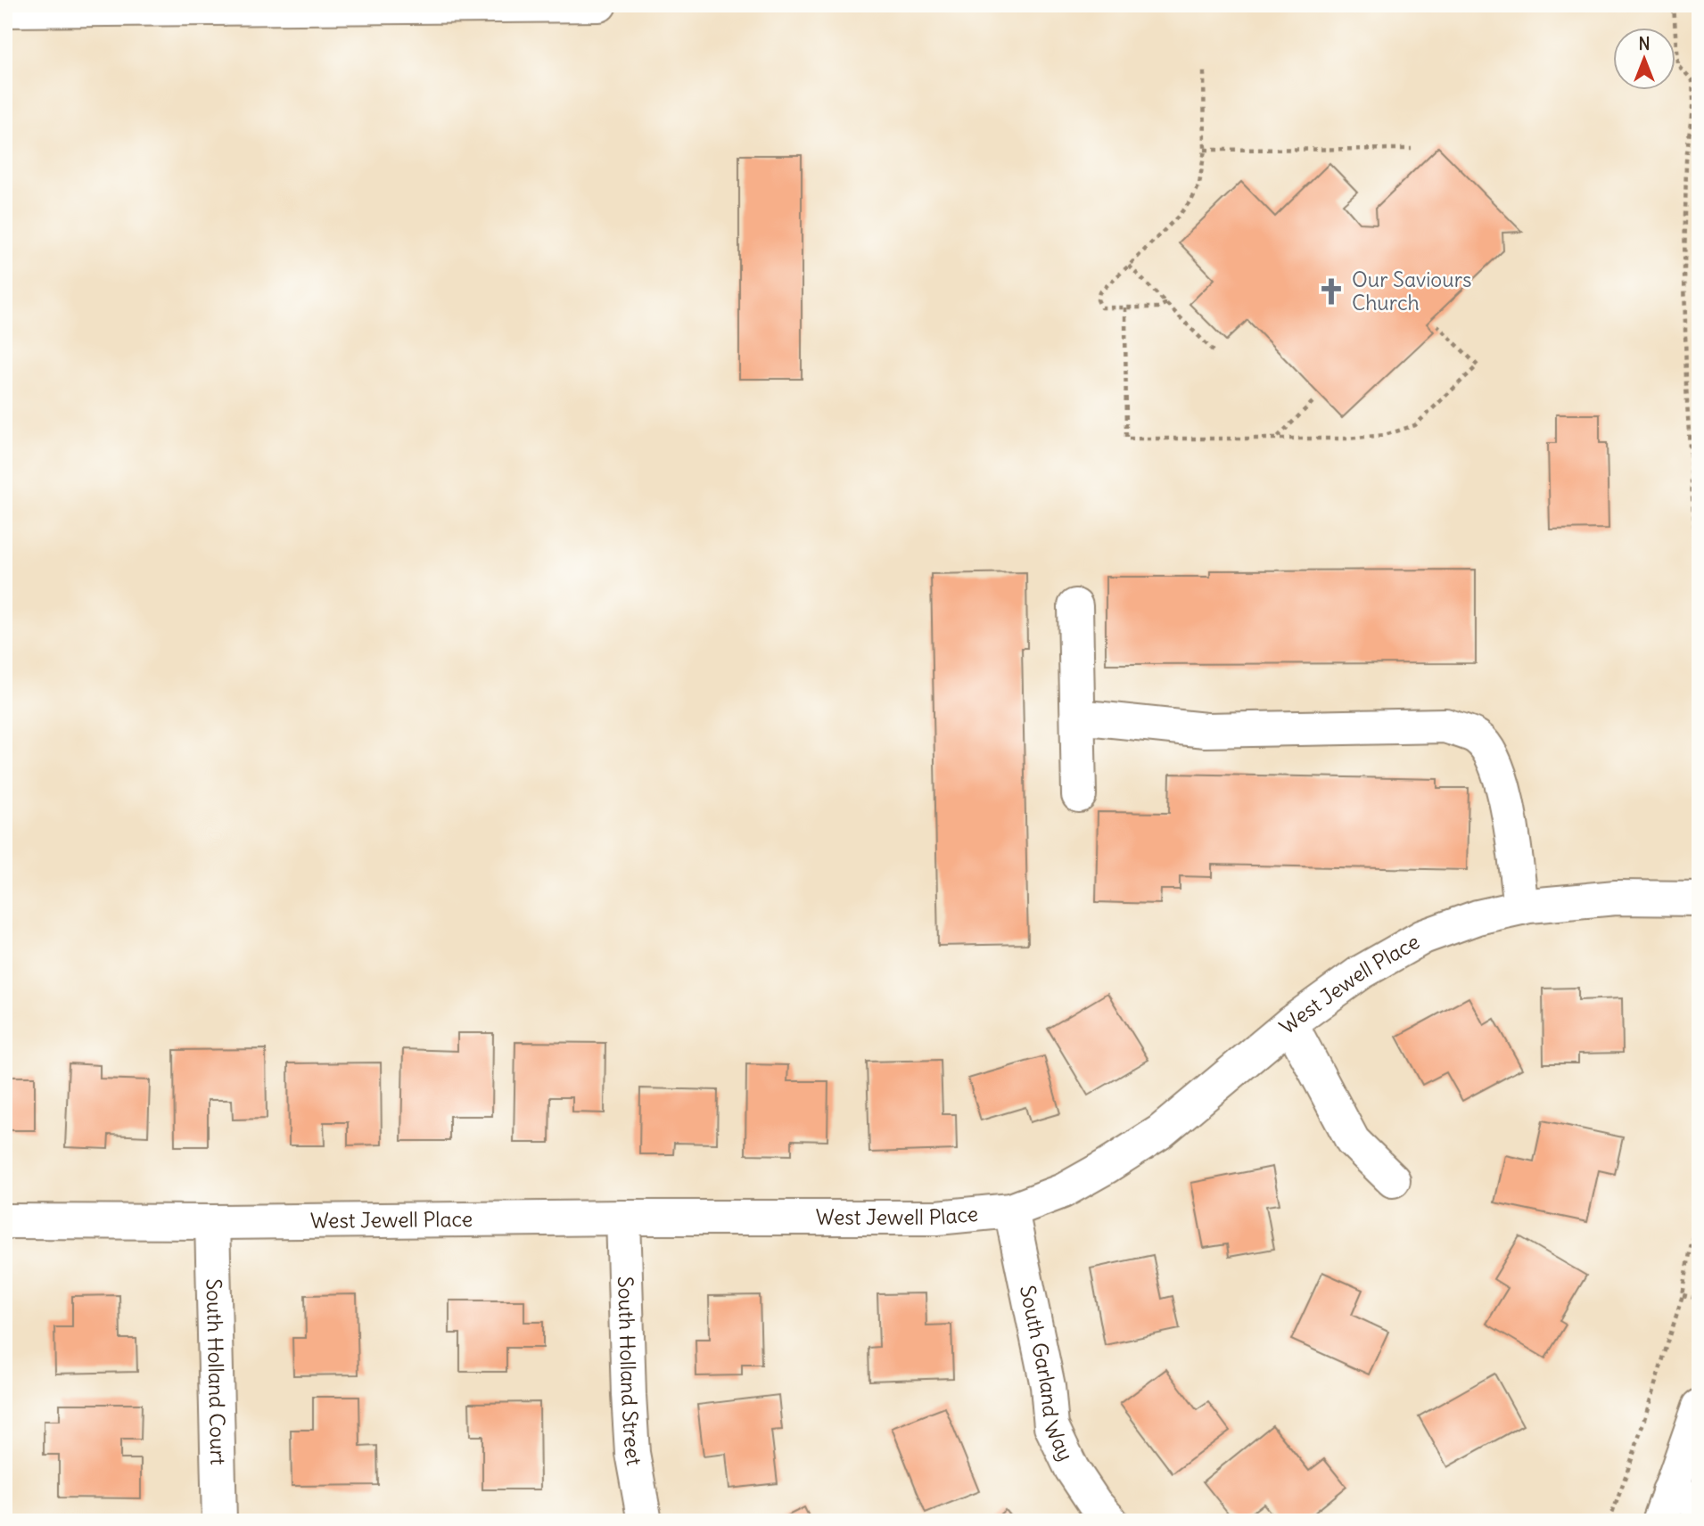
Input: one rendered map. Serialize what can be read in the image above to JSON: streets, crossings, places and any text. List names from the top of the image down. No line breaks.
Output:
{"streets":{"street":["West Jewell Place","South Holland Street","South Holland Court","South Garland Way"]},"crossings":[["West Jewell Place","South Holland Street"],["West Jewell Place","South Holland Court"],["West Jewell Place","South Garland Way"]],"places":{"church":["Our Saviours Church"]},"north":"top"}
